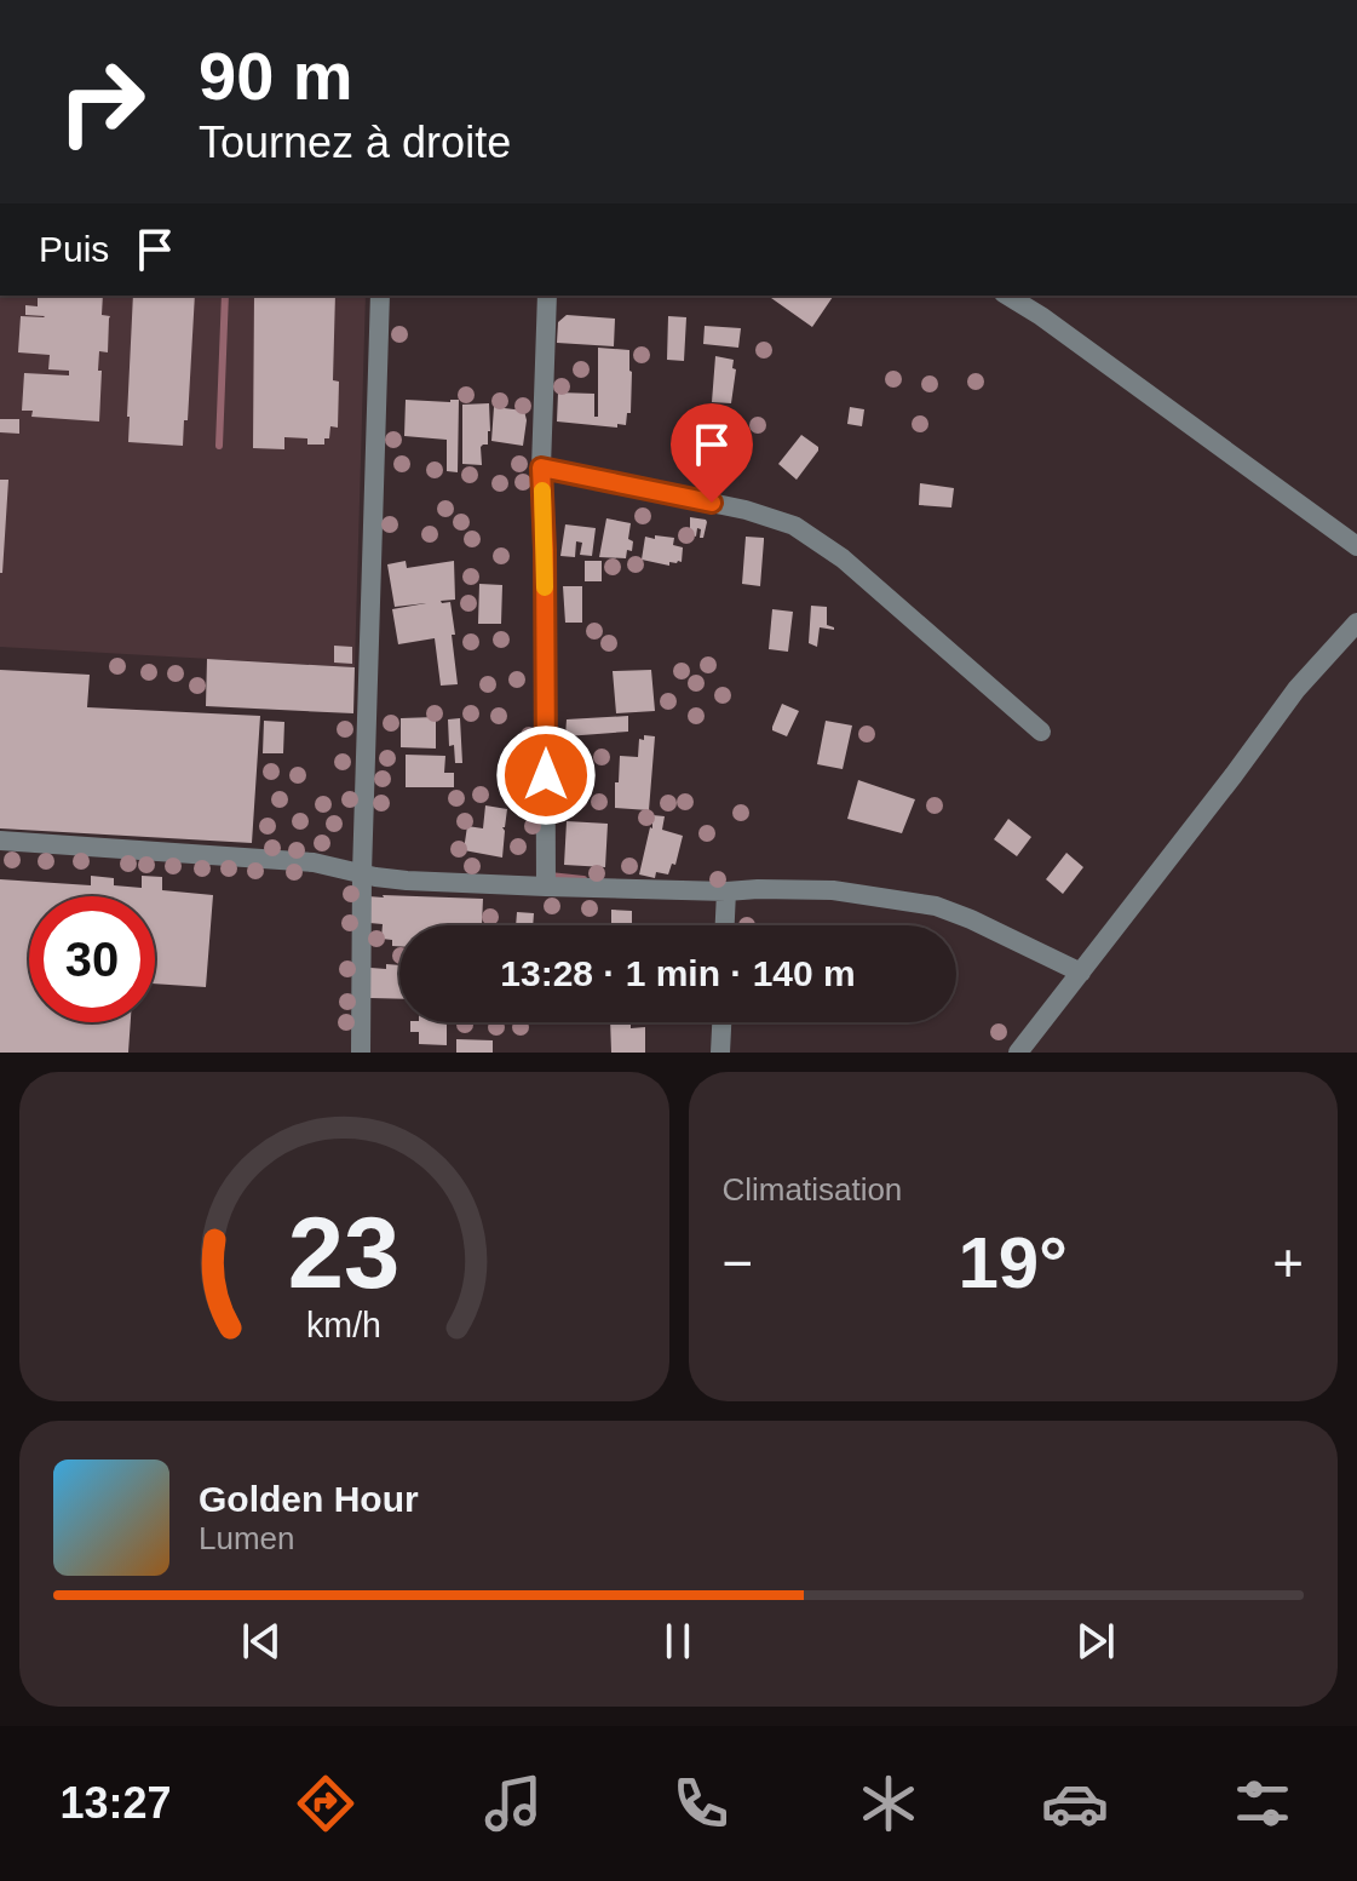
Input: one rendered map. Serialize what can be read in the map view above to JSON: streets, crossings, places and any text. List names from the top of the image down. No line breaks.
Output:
{"page":{"turn":["90 m","Tournez à droite"],"then":"Puis","limit":"30","trip":"13:28 · 1 min · 140 m","tile":"Climatisation","heat":["−","19°","+"],"song":["Golden Hour","Lumen"],"tabs":"13:27","gauge":["23","km/h"]}}
